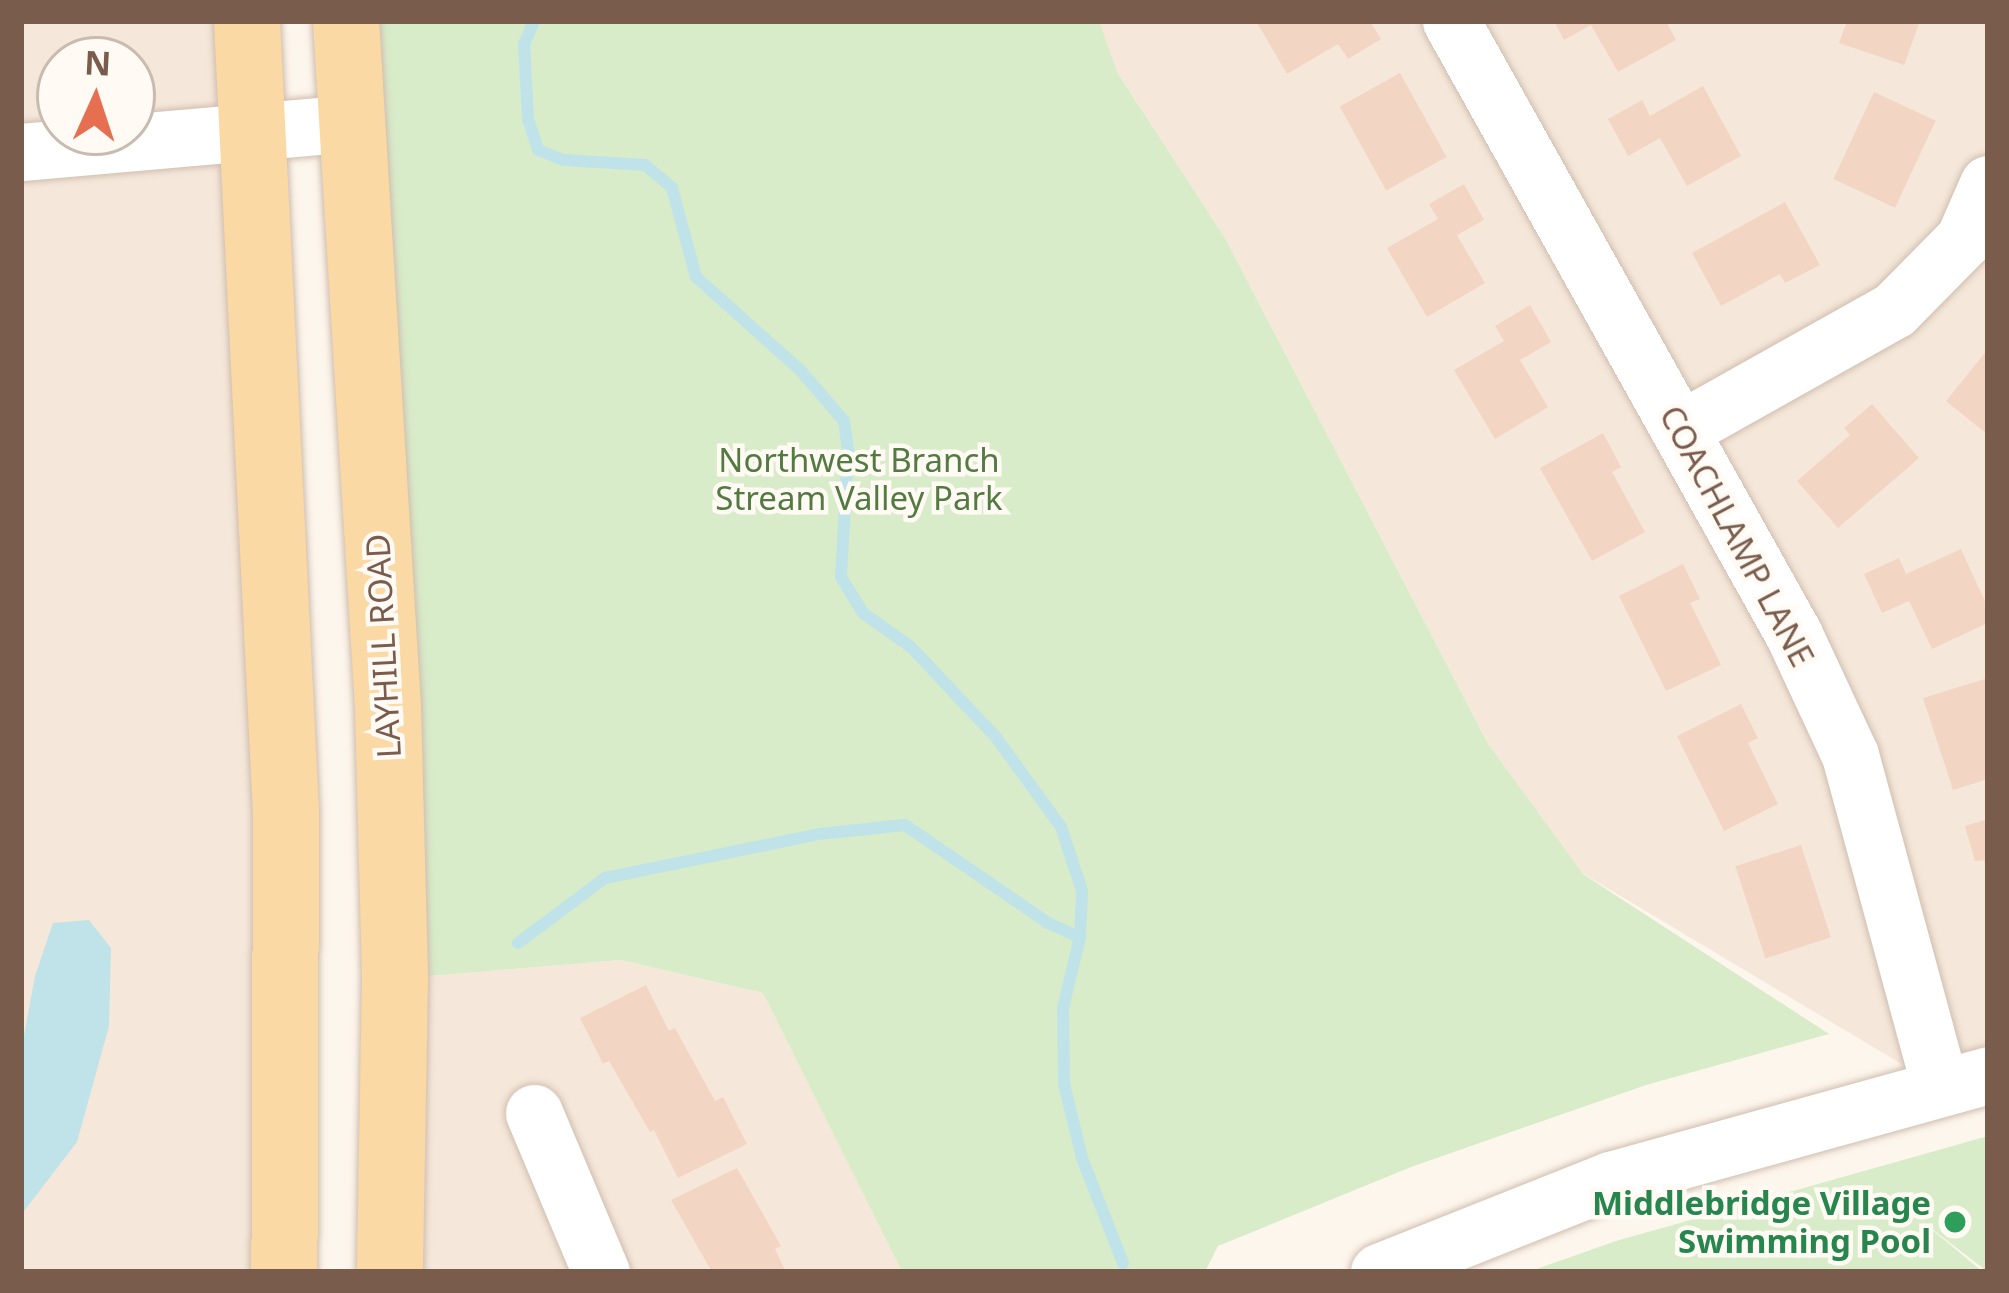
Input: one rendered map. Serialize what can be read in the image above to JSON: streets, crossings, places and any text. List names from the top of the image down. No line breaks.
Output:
{"streets":{"main road":["LAYHILL ROAD"],"street":["COACHLAMP LANE"]},"parks":["Northwest Branch Stream Valley Park"],"places":["Middlebridge Village Swimming Pool"],"north":"top"}
